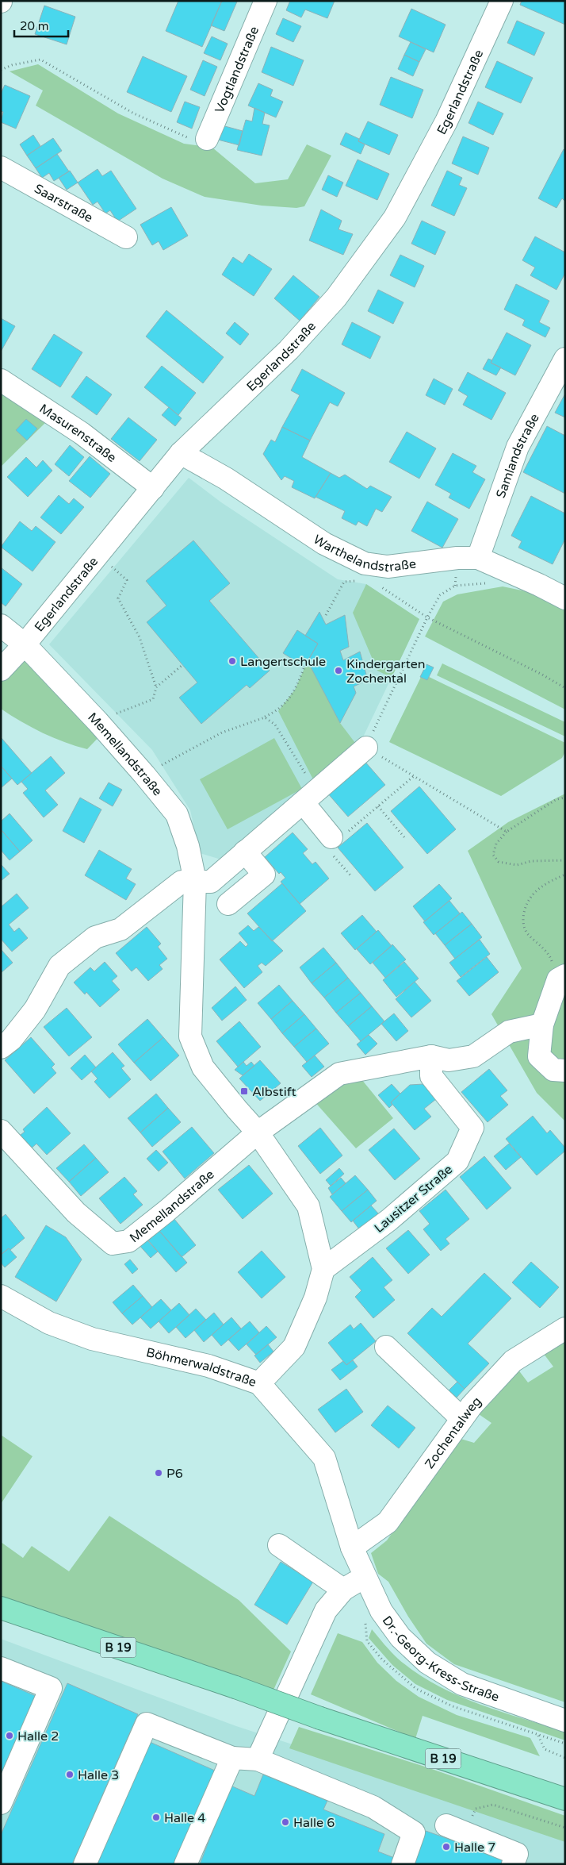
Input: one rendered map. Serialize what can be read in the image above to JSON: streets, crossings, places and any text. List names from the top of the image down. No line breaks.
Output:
{"streets":{"highway":["B 19"],"street":["Vogtlandstraße","Egerlandstraße","Saarstraße","Masurenstraße","Samlandstraße","Warthelandstraße","Memellandstraße","Lausitzer Straße","Böhmerwaldstraße","Zochentalweg","Dr.-Georg-Kress-Straße"]},"crossings":[["Egerlandstraße","Masurenstraße"],["Egerlandstraße","Warthelandstraße"],["Egerlandstraße","Memellandstraße"],["Samlandstraße","Warthelandstraße"],["Memellandstraße","Lausitzer Straße"],["Memellandstraße","Böhmerwaldstraße"],["Böhmerwaldstraße","Zochentalweg"],["Böhmerwaldstraße","Dr.-Georg-Kress-Straße"]],"places":{"other":["Langertschule","Kindergarten Zochental","P6","Halle 2","Halle 3","Halle 4","Halle 6","Halle 7"],"transit":["Albstift"]},"scale_bar":"20 m"}
